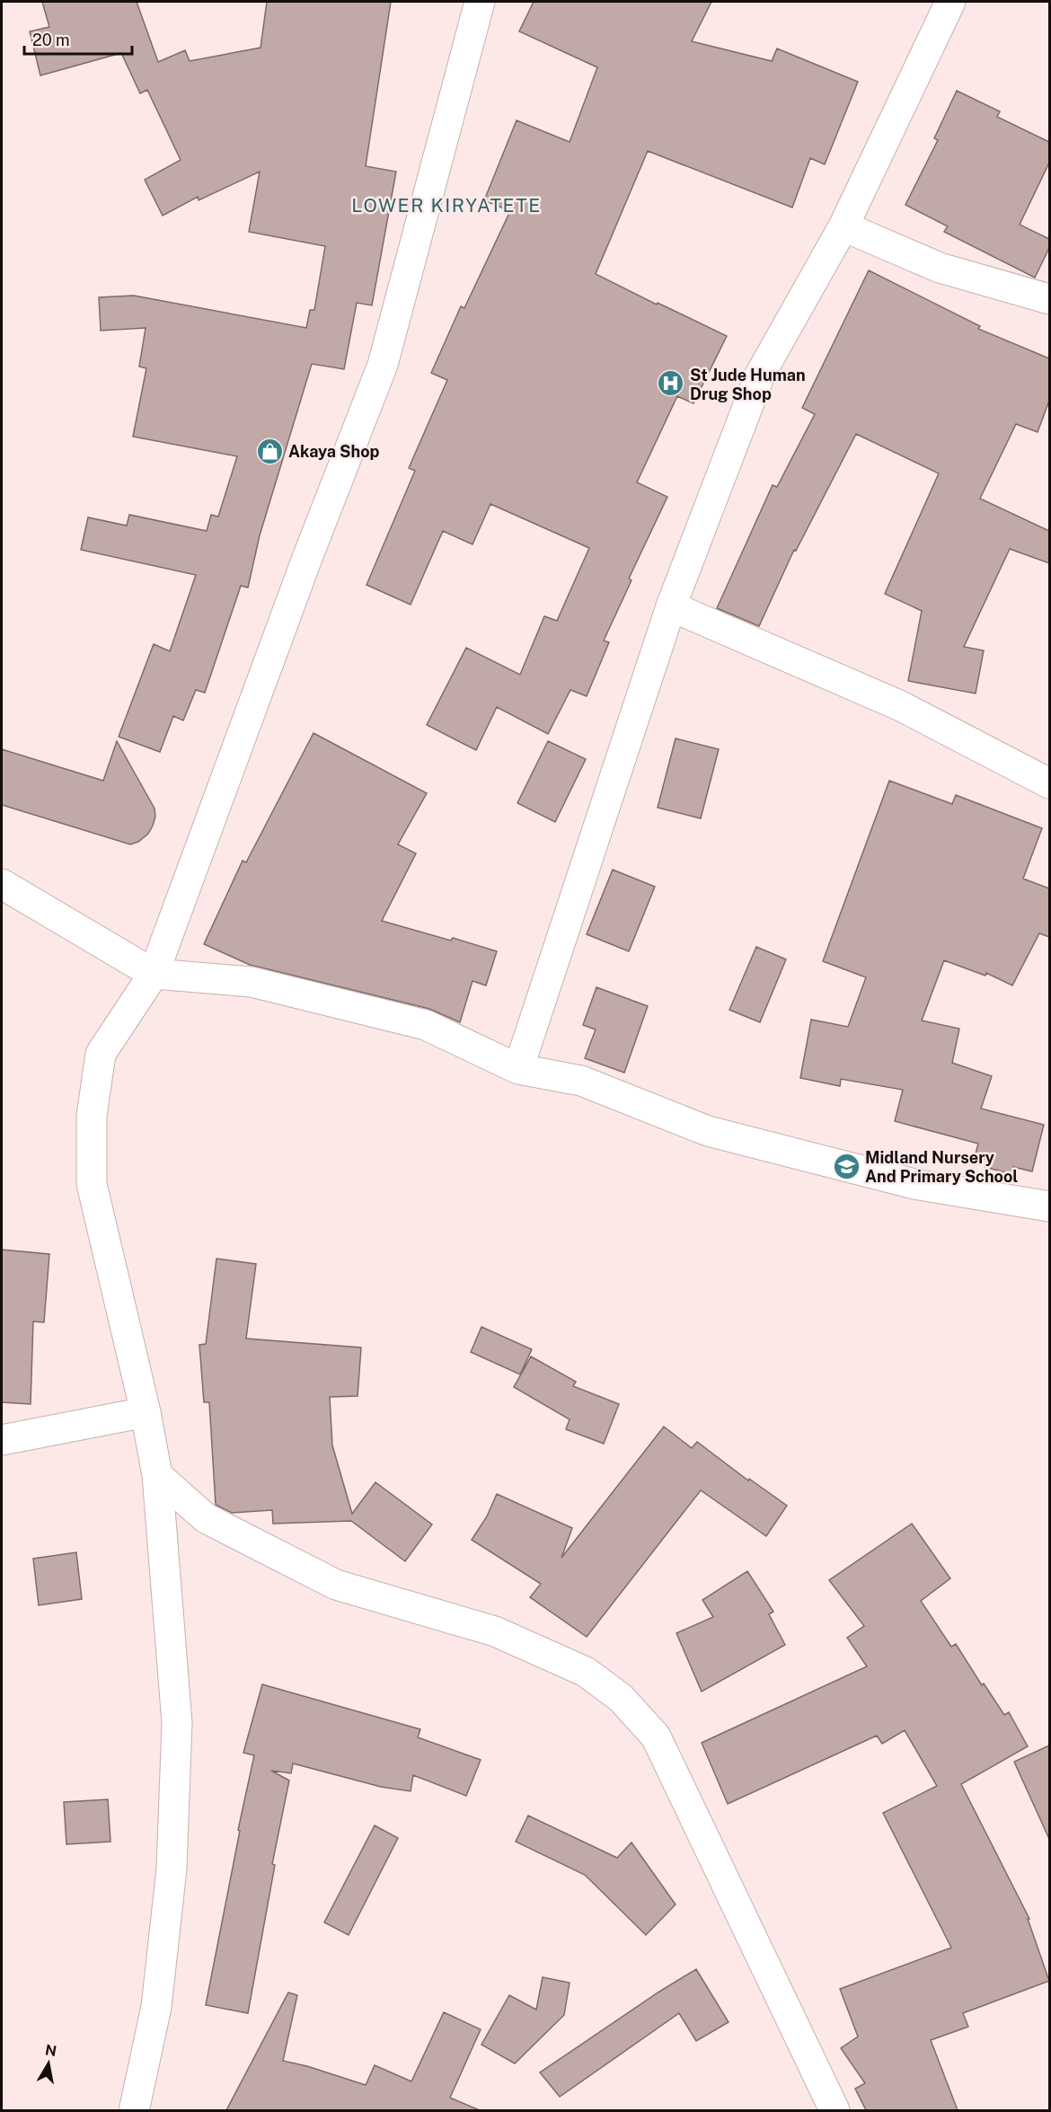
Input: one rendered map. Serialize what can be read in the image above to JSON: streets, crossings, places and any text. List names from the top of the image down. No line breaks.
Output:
{"districts":["LOWER KIRYATETE"],"places":{"hospital":["St Jude Human Drug Shop"],"shop":["Akaya Shop"],"school or university":["Midland Nursery And Primary School"]},"scale_bar":"20 m","north":"top"}
